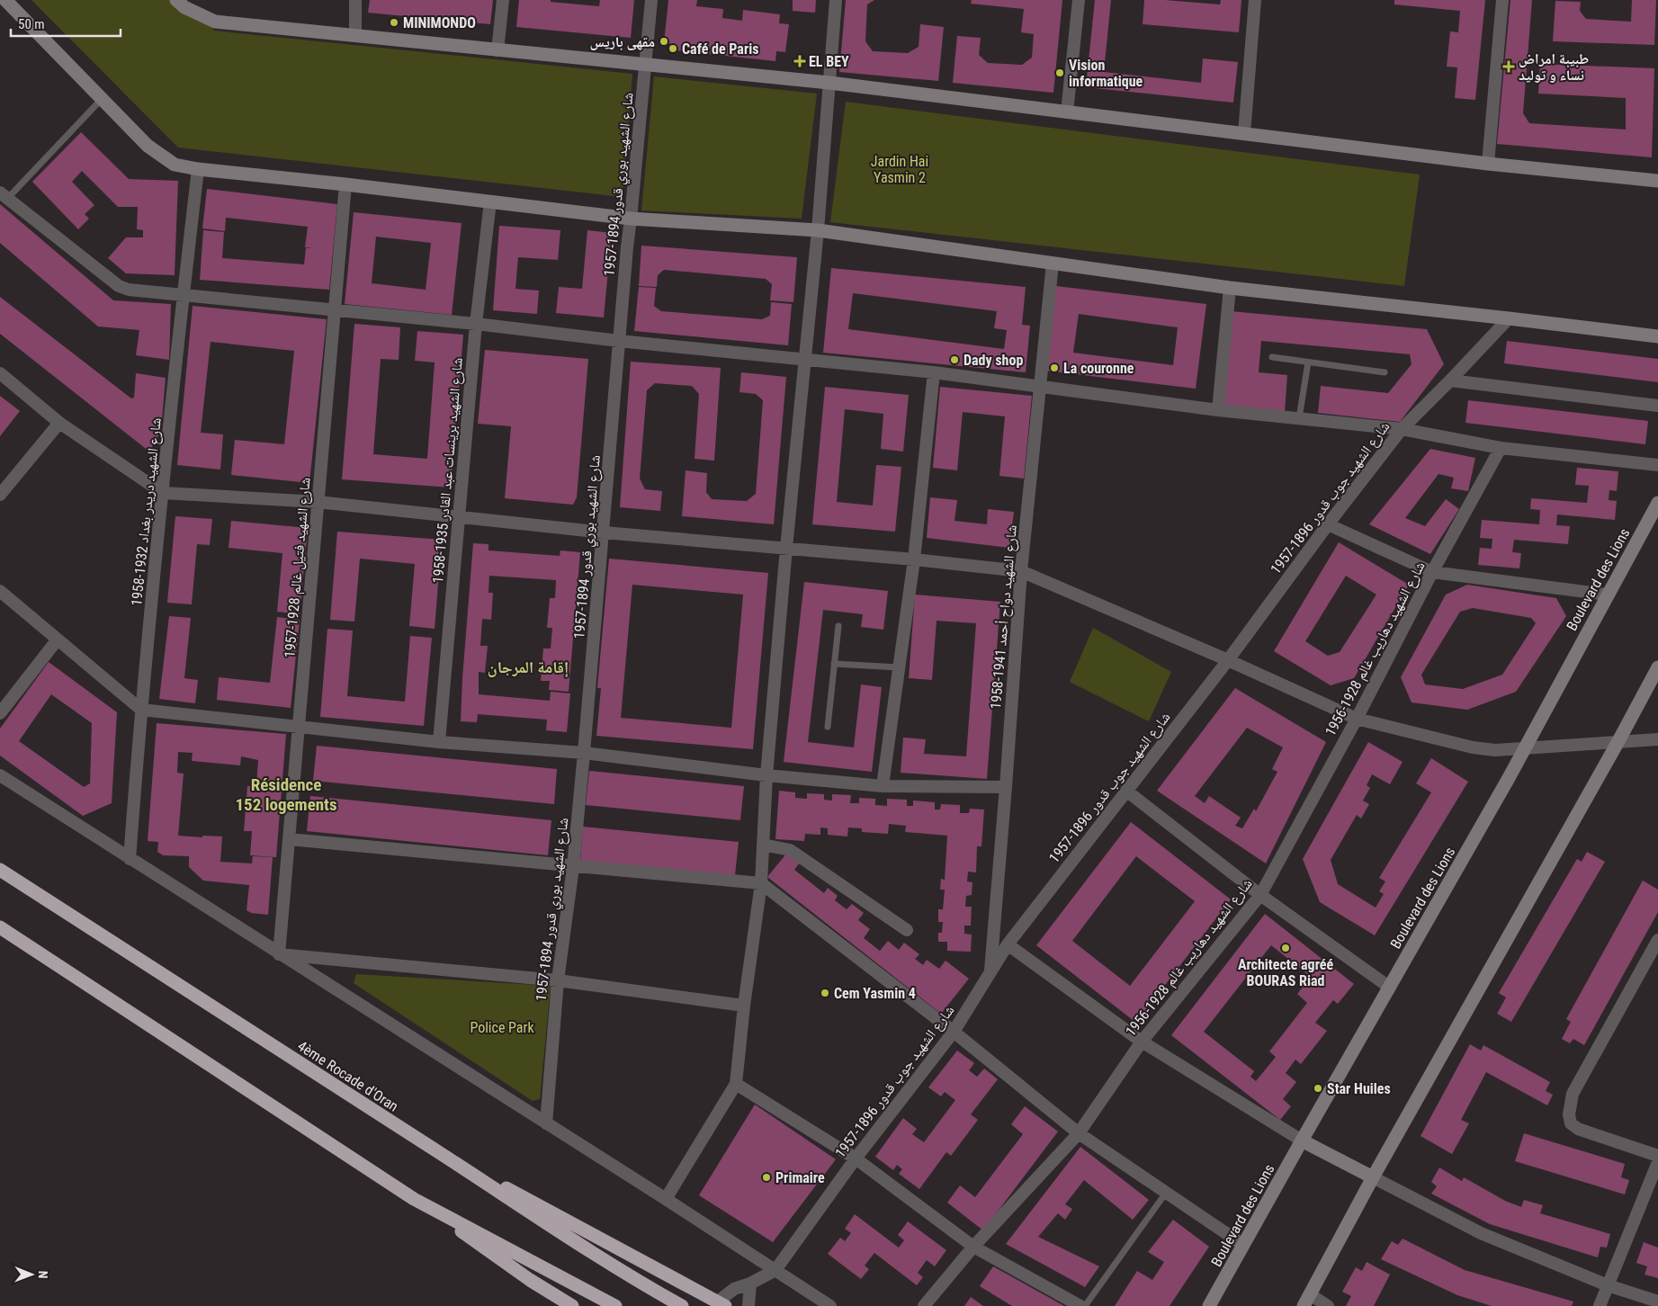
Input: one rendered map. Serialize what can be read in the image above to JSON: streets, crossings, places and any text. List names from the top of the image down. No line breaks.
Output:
{"streets":{"highway":["4ème Rocade d'Oran"],"street":["شارع الشهيد بوري قدور 1894-1957","شارع الشهيد برينسات عبد القادر 1935-1958","شارع الشهيد جوب قدور 1896-1957","شارع الشهيد دريدر بغداد 1932-1958","شارع الشهيد فتيل غالم 1928-1957","Boulevard des Lions","شارع الشهيد دواح أحمد 1941-1958","شارع الشهيد دهاريب غالم 1928-1956"]},"crossings":[["شارع الشهيد جوب قدور 1896-1957","شارع الشهيد دواح أحمد 1941-1958"]],"districts":["إقامة المرجان","Résidence 152 logements"],"parks":["Jardin Hai Yasmin 2","Police Park"],"places":{"other":["MINIMONDO","مقهى باريس","Café de Paris","Vision informatique","Dady shop","La couronne","Architecte agréé BOURAS Riad","Cem Yasmin 4","Star Huiles","Primaire"],"health":["EL BEY","طبيبة امراض نساء و توليد"]},"scale_bar":"50 m","north":"right"}
